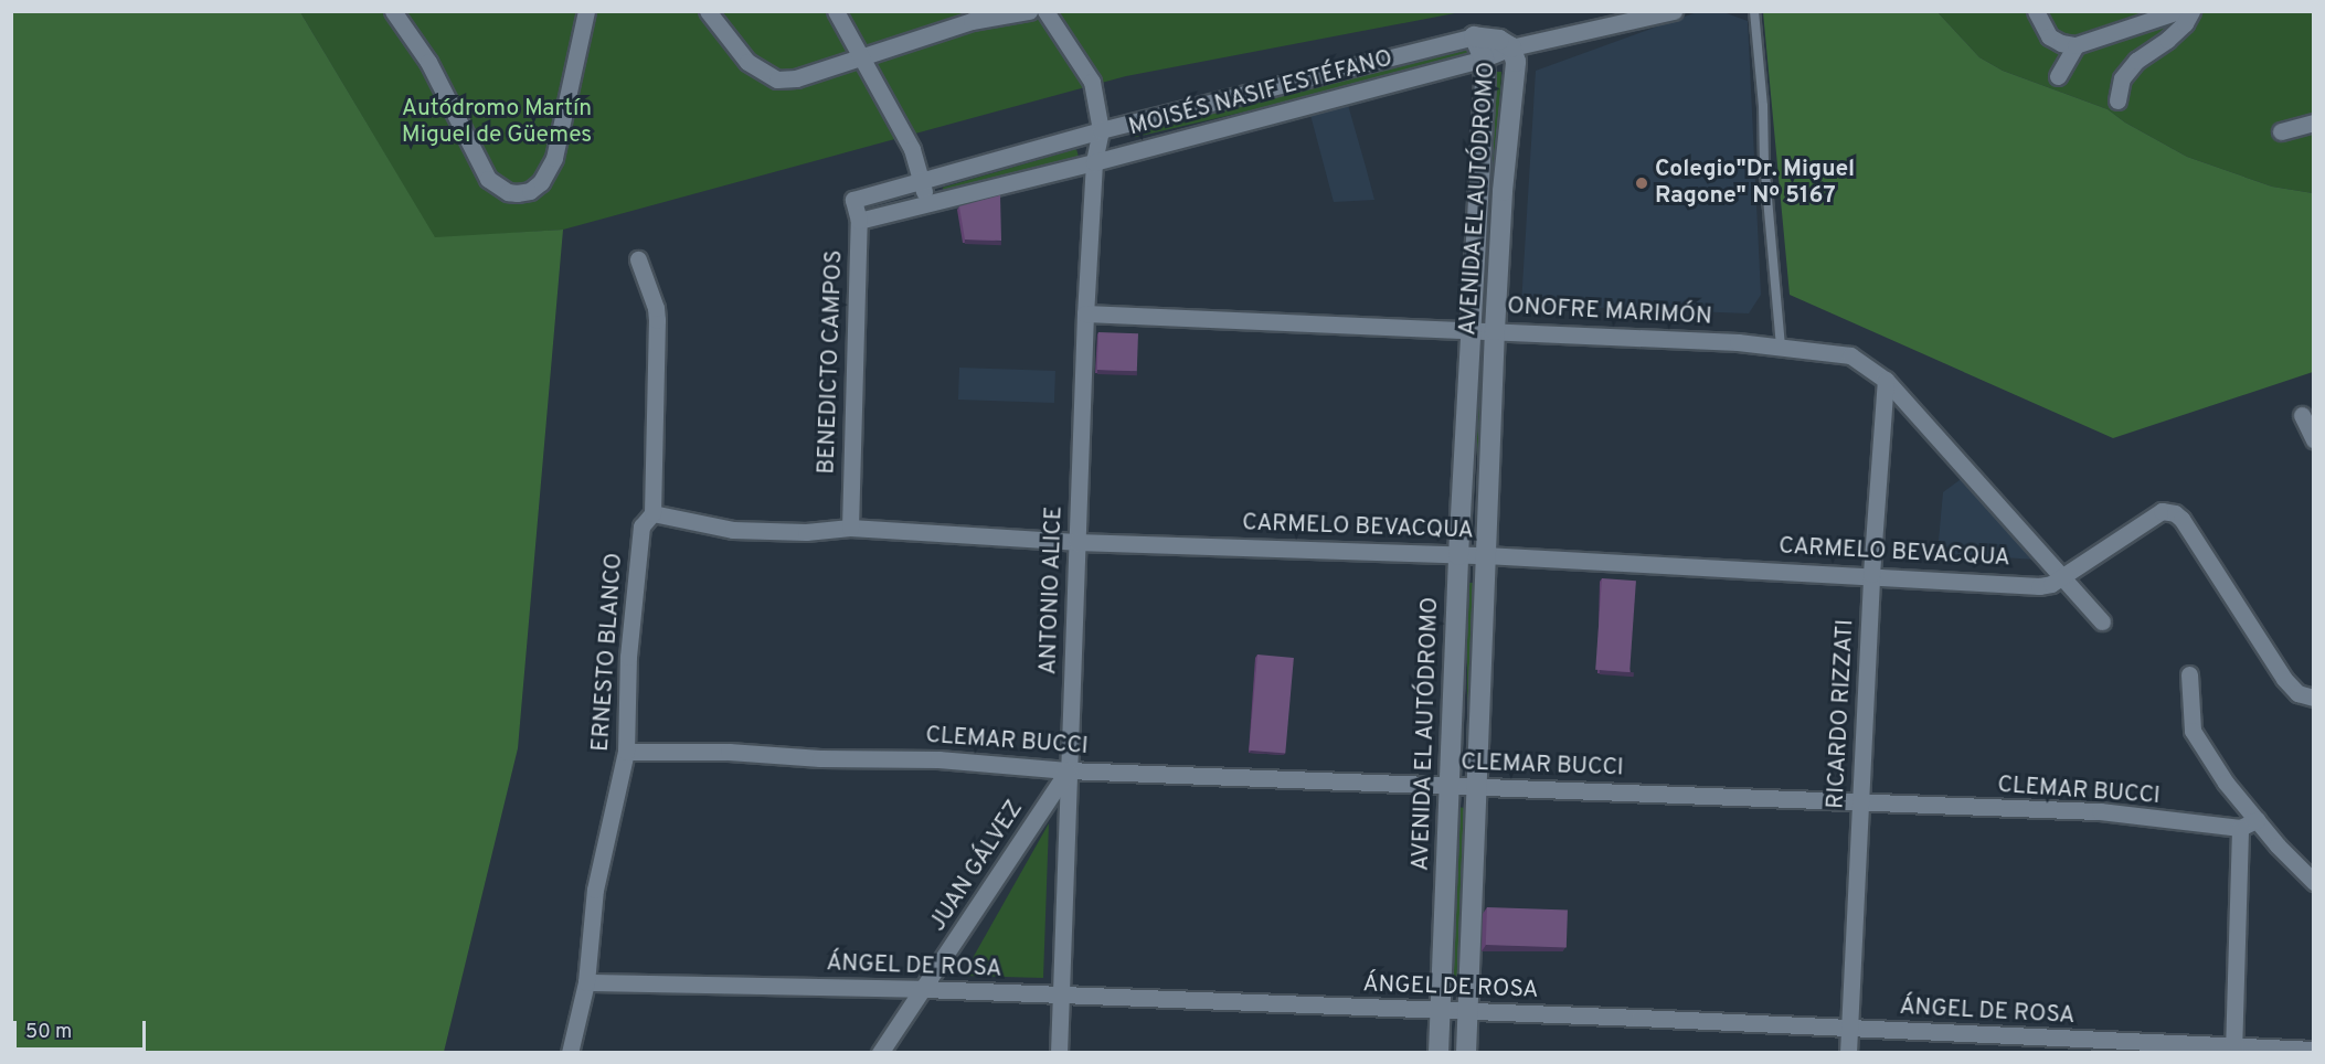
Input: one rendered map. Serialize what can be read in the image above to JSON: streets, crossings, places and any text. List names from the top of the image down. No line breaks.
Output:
{"streets":{"street":["MOISÉS NASIF ESTÉFANO","AVENIDA EL AUTÓDROMO","ONOFRE MARIMÓN","BENEDICTO CAMPOS","CARMELO BEVACQUA","ANTONIO ALICE","ERNESTO BLANCO","RICARDO RIZZATI","CLEMAR BUCCI","JUAN GÁLVEZ","ÁNGEL DE ROSA"]},"crossings":[["MOISÉS NASIF ESTÉFANO","AVENIDA EL AUTÓDROMO"],["MOISÉS NASIF ESTÉFANO","BENEDICTO CAMPOS"],["MOISÉS NASIF ESTÉFANO","ANTONIO ALICE"],["AVENIDA EL AUTÓDROMO","ONOFRE MARIMÓN"],["AVENIDA EL AUTÓDROMO","CARMELO BEVACQUA"],["AVENIDA EL AUTÓDROMO","CLEMAR BUCCI"],["AVENIDA EL AUTÓDROMO","ÁNGEL DE ROSA"],["ONOFRE MARIMÓN","CARMELO BEVACQUA"],["ONOFRE MARIMÓN","ANTONIO ALICE"],["ONOFRE MARIMÓN","RICARDO RIZZATI"],["BENEDICTO CAMPOS","CARMELO BEVACQUA"],["CARMELO BEVACQUA","ANTONIO ALICE"],["CARMELO BEVACQUA","ERNESTO BLANCO"],["CARMELO BEVACQUA","RICARDO RIZZATI"],["ANTONIO ALICE","CLEMAR BUCCI"],["ANTONIO ALICE","JUAN GÁLVEZ"],["ANTONIO ALICE","ÁNGEL DE ROSA"],["ERNESTO BLANCO","CLEMAR BUCCI"],["ERNESTO BLANCO","ÁNGEL DE ROSA"],["RICARDO RIZZATI","CLEMAR BUCCI"],["RICARDO RIZZATI","ÁNGEL DE ROSA"],["CLEMAR BUCCI","JUAN GÁLVEZ"],["JUAN GÁLVEZ","ÁNGEL DE ROSA"]],"parks":["Autódromo Martín Miguel de Güemes"],"places":["Colegio\"Dr. Miguel Ragone\" Nº 5167"],"scale_bar":"50 m"}
